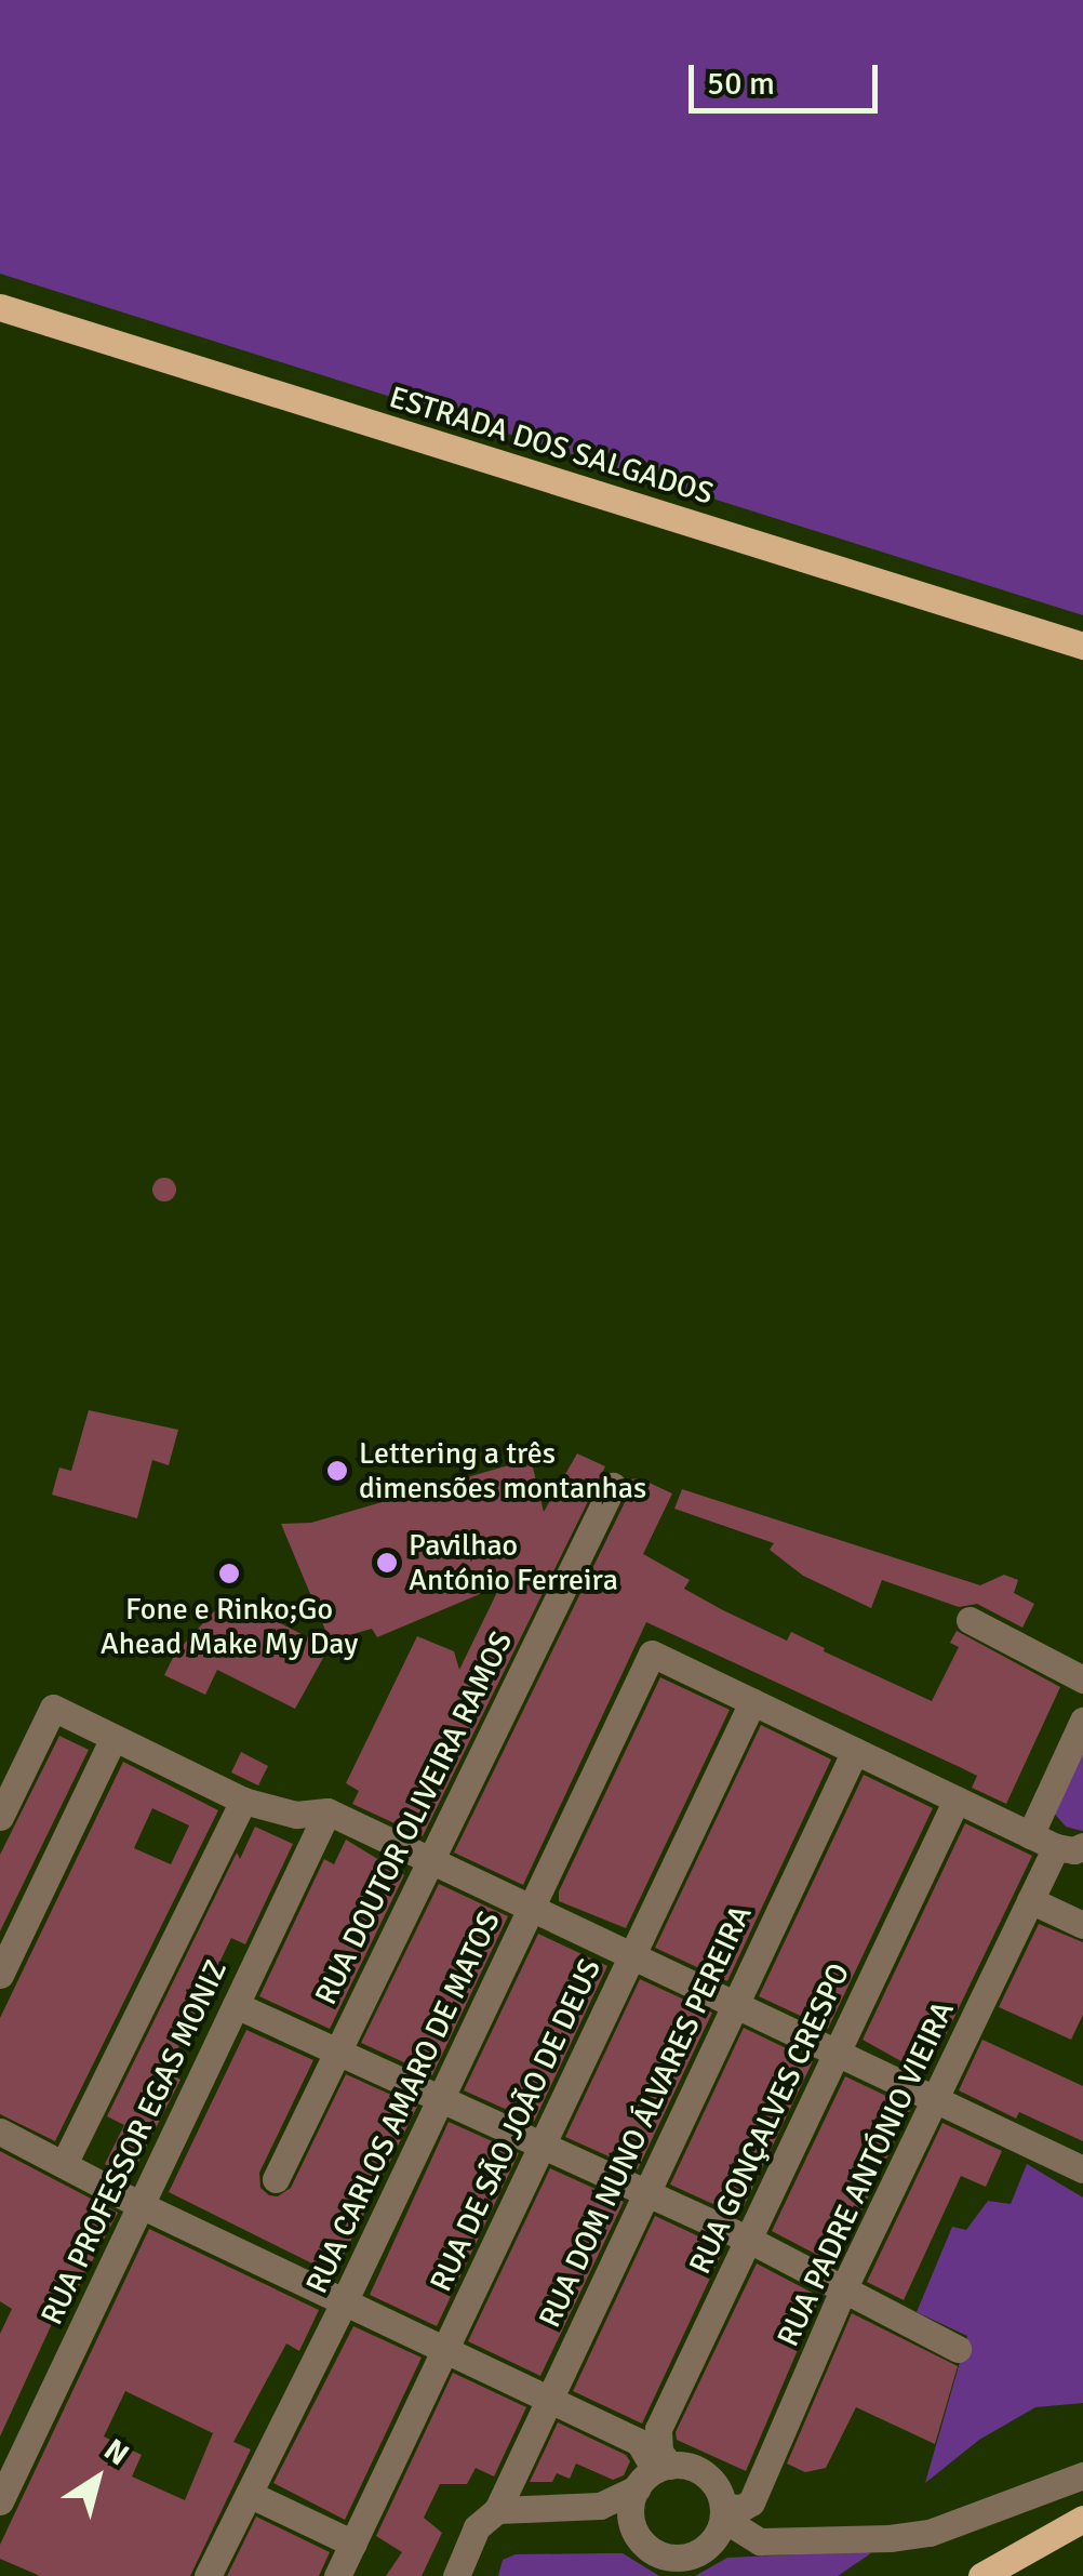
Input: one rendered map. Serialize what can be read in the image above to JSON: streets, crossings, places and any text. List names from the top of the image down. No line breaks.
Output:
{"streets":{"main road":["ESTRADA DOS SALGADOS"],"street":["RUA DOUTOR OLIVEIRA RAMOS","RUA CARLOS AMARO DE MATOS","RUA DOM NUNO ÁLVARES PEREIRA","RUA GONÇALVES CRESPO","RUA DE SÃO JOÃO DE DEUS","RUA PROFESSOR EGAS MONIZ","RUA PADRE ANTÓNIO VIEIRA"]},"crossings":[["RUA CARLOS AMARO DE MATOS","RUA DE SÃO JOÃO DE DEUS"]],"places":["Lettering a três dimensões montanhas","Pavilhao António Ferreira","Fone e Rinko;Go Ahead Make My Day"],"scale_bar":"50 m","north":"top right"}
